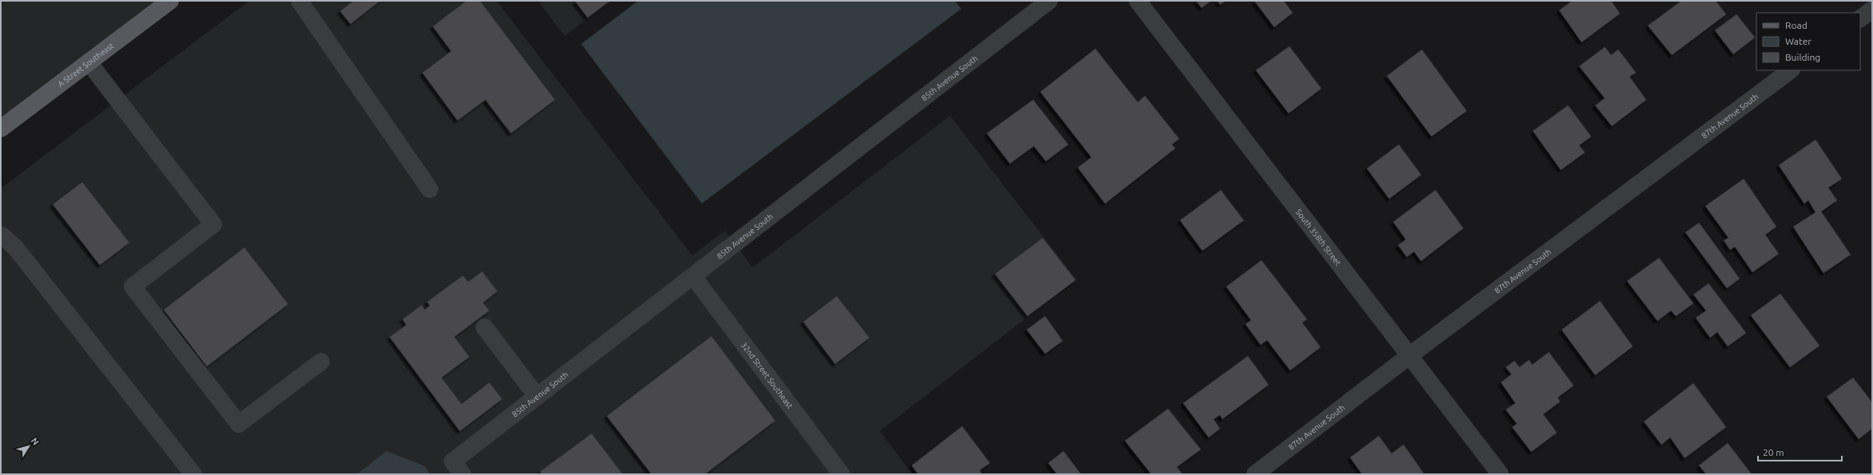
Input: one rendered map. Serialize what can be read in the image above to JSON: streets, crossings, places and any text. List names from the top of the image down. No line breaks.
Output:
{"streets":{"main road":["A Street Southeast"],"street":["85th Avenue South","87th Avenue South","South 358th Street","32nd Street Southeast"]},"crossings":[["85th Avenue South","32nd Street Southeast"],["87th Avenue South","South 358th Street"]],"legend":["Road","Water","Building"],"scale_bar":"20 m","north":"top right"}
